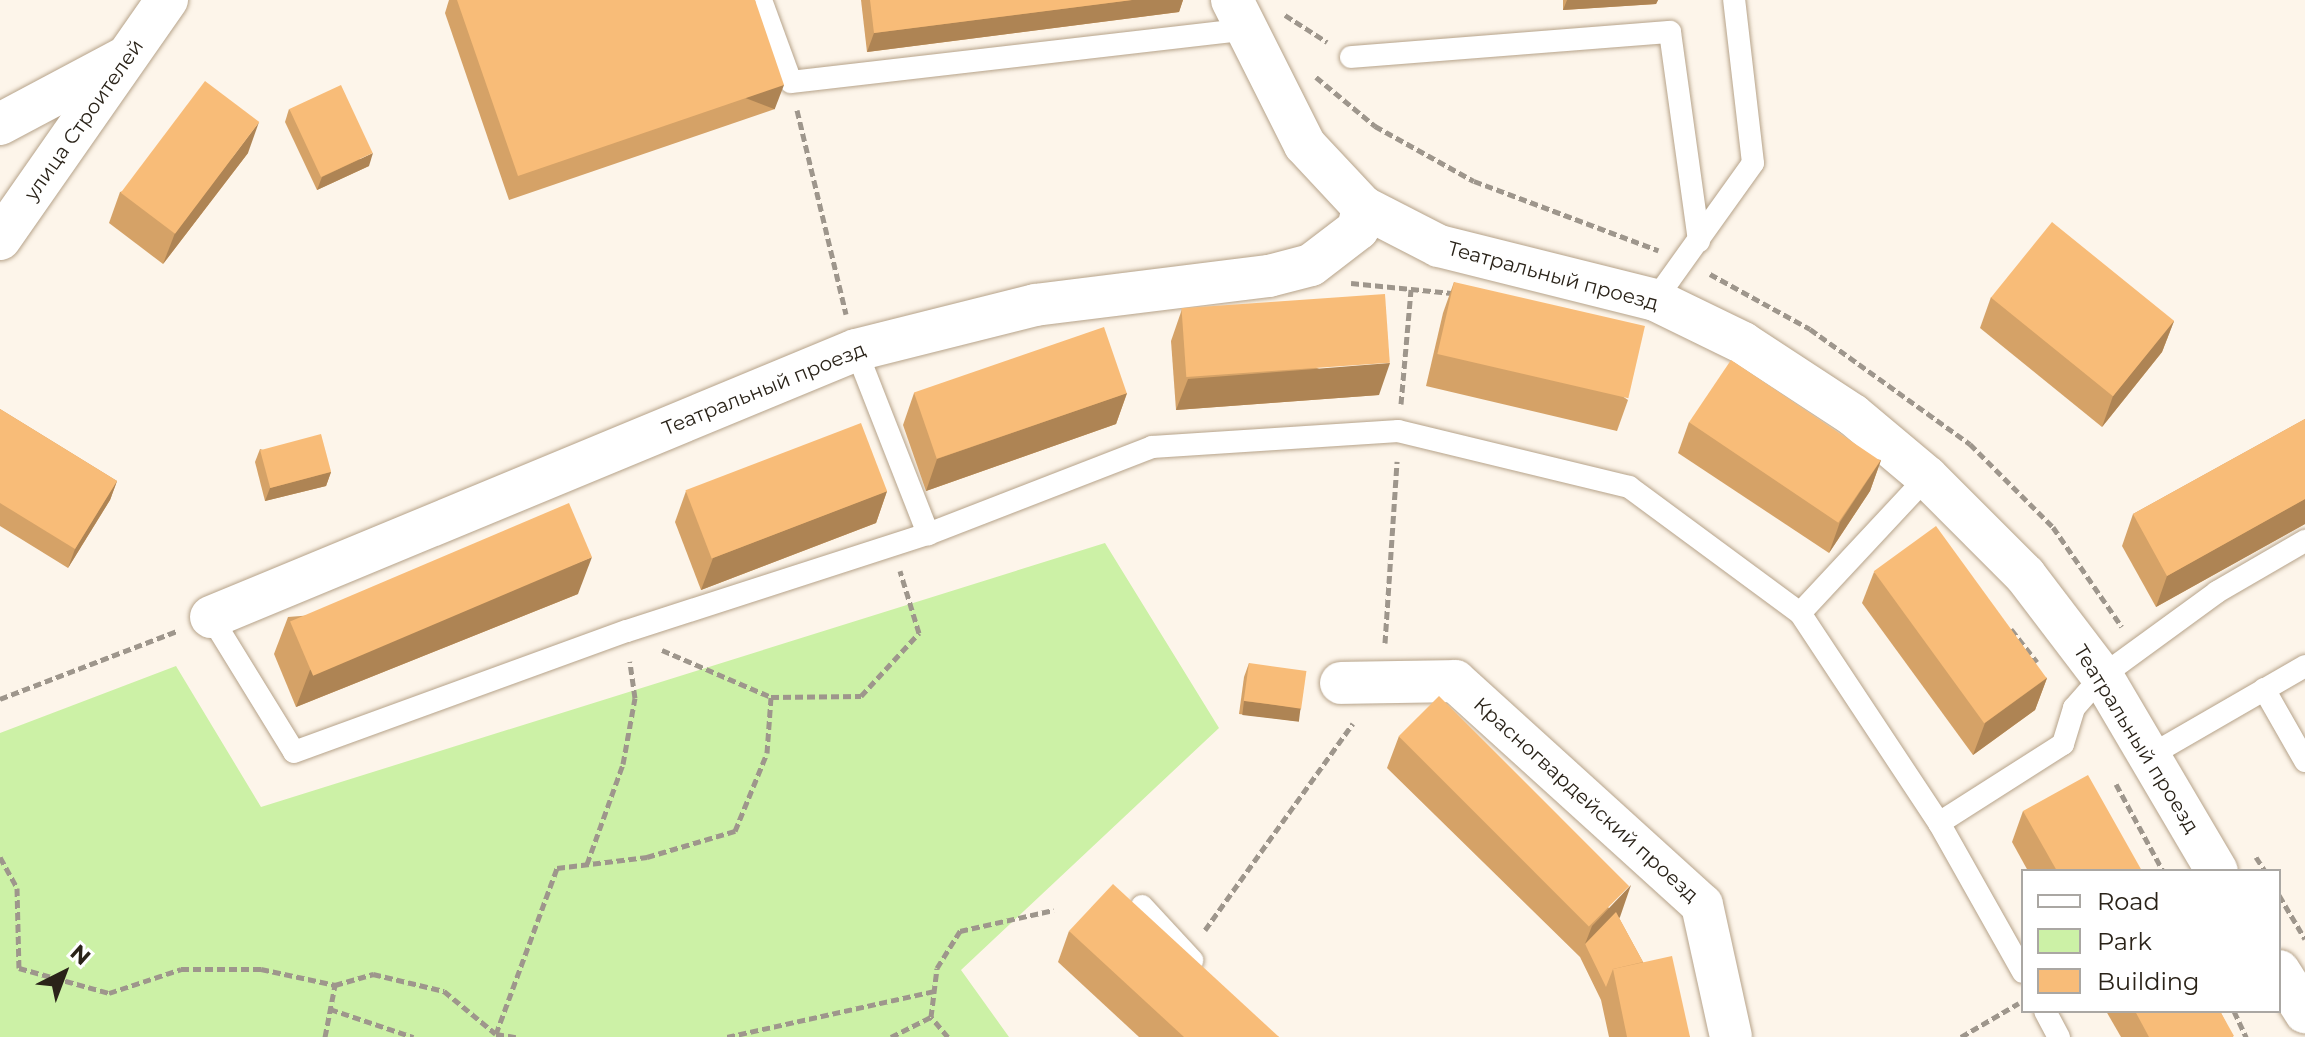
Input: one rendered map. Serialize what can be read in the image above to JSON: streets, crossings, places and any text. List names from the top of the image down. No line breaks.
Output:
{"streets":{"street":["улица Строителей","Театральный проезд","Красногвардейский проезд"]},"legend":["Road","Park","Building"],"north":"top right"}
